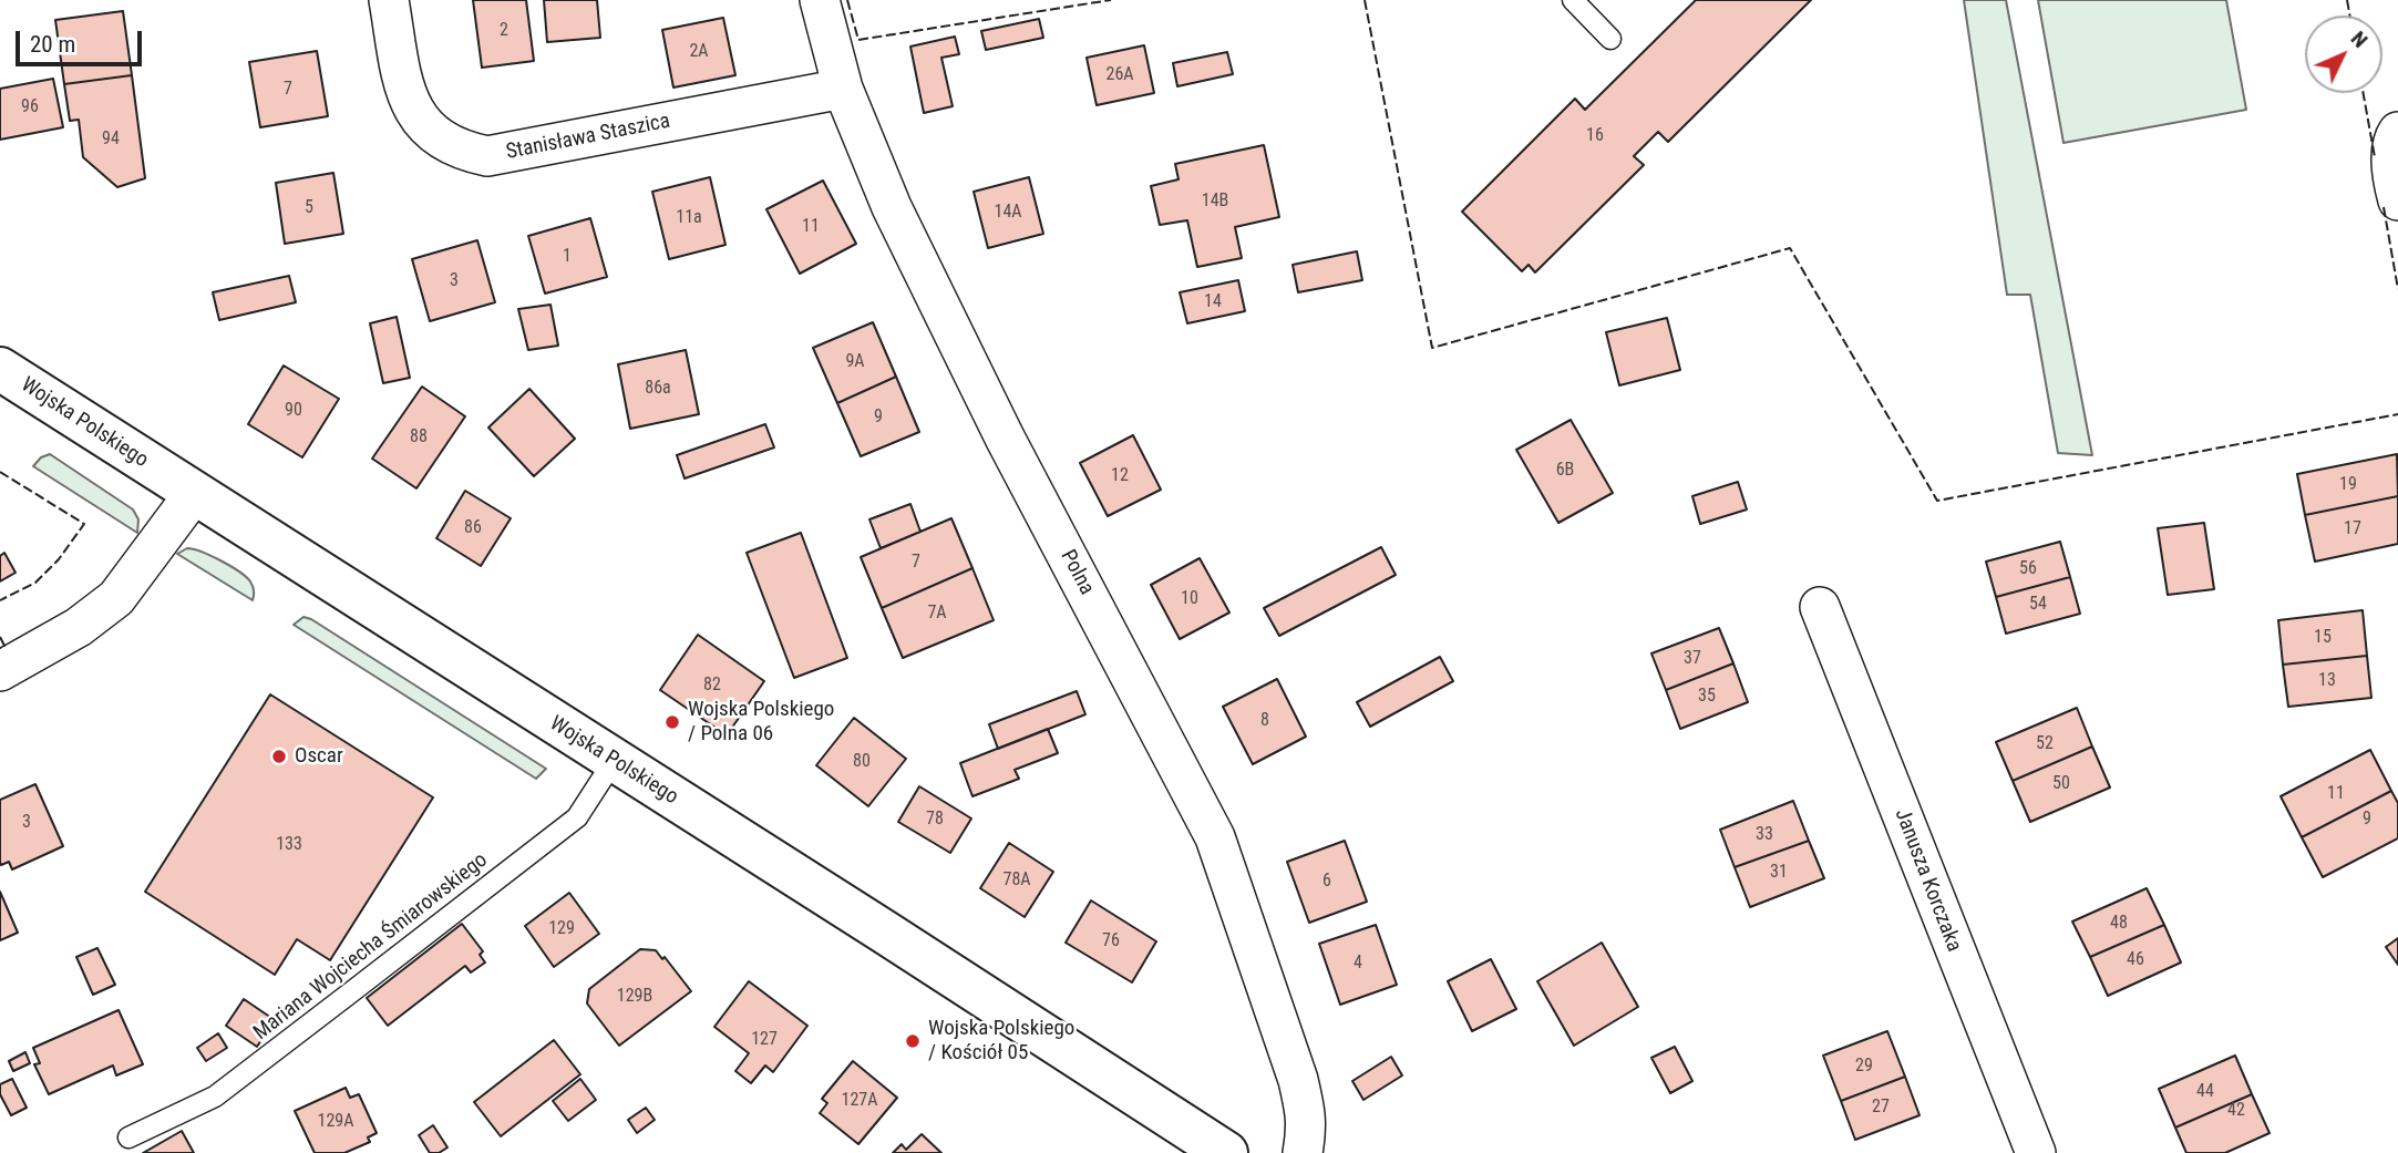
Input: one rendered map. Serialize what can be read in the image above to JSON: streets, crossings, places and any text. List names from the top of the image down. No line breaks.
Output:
{"streets":{"main road":["Wojska Polskiego"],"street":["Stanisława Staszica","Polna","Janusza Korczaka"],"lane":["Mariana Wojciecha Śmiarowskiego"]},"crossings":[["Stanisława Staszica","Polna"],["Wojska Polskiego","Mariana Wojciecha Śmiarowskiego"]],"places":["Wojska Polskiego / Polna 06","Oscar","Wojska Polskiego / Kościół 05"],"house_numbers":["2","2A","26A","7","96","16","94","14B","5","14A","11a","11","1","3","14","9A","86a","90","9","88","6B","12","19","86","17","7","56","10","54","7A","15","37","13","82","35","8","52","80","50","11","78","9","3","33","133","31","78A","6","48","129","76","46","4","129B","127","29","44","127A","27","42","129A"],"scale_bar":"20 m","north":"top right"}
